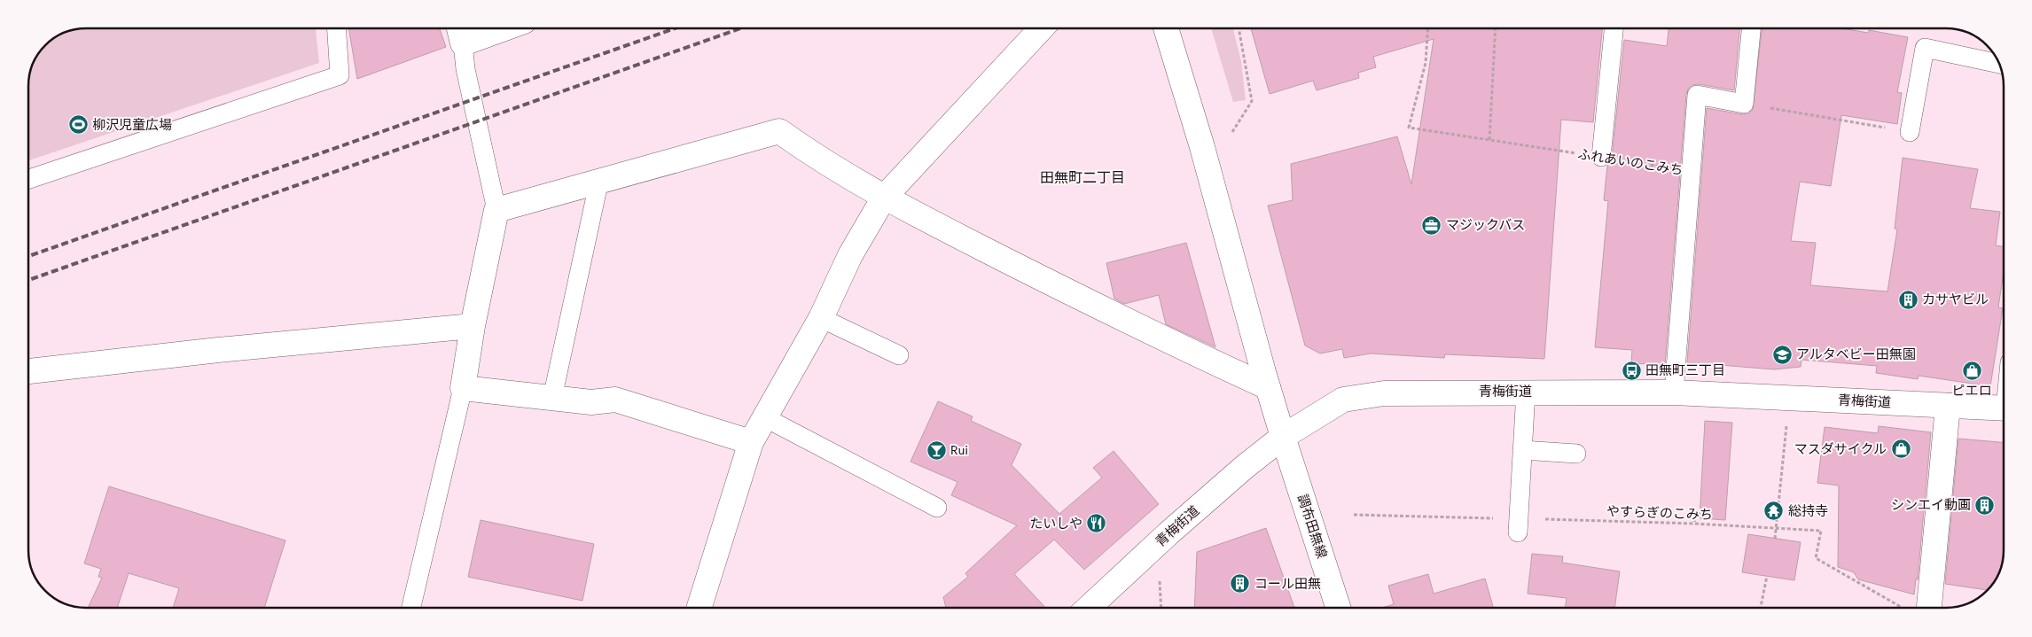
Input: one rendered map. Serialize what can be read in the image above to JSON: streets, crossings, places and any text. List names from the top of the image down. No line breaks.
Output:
{"streets":{"street":["青梅街道","調布田無線"],"lane":["ふれあいのこみち"],"path":["やすらぎのこみち"]},"crossings":[["青梅街道","調布田無線"]],"districts":["田無町二丁目"],"places":{"sports":["柳沢児童広場"],"office":["マジックバス"],"building":["カサヤビル","シンエイ動画","コール田無"],"school or university":["アルタベビー田無園"],"bus stop":["田無町三丁目"],"shop":["ピエロ","マスダサイクル"],"bar":["Rui"],"temple":["総持寺"],"restaurant":["たいしや"]}}
